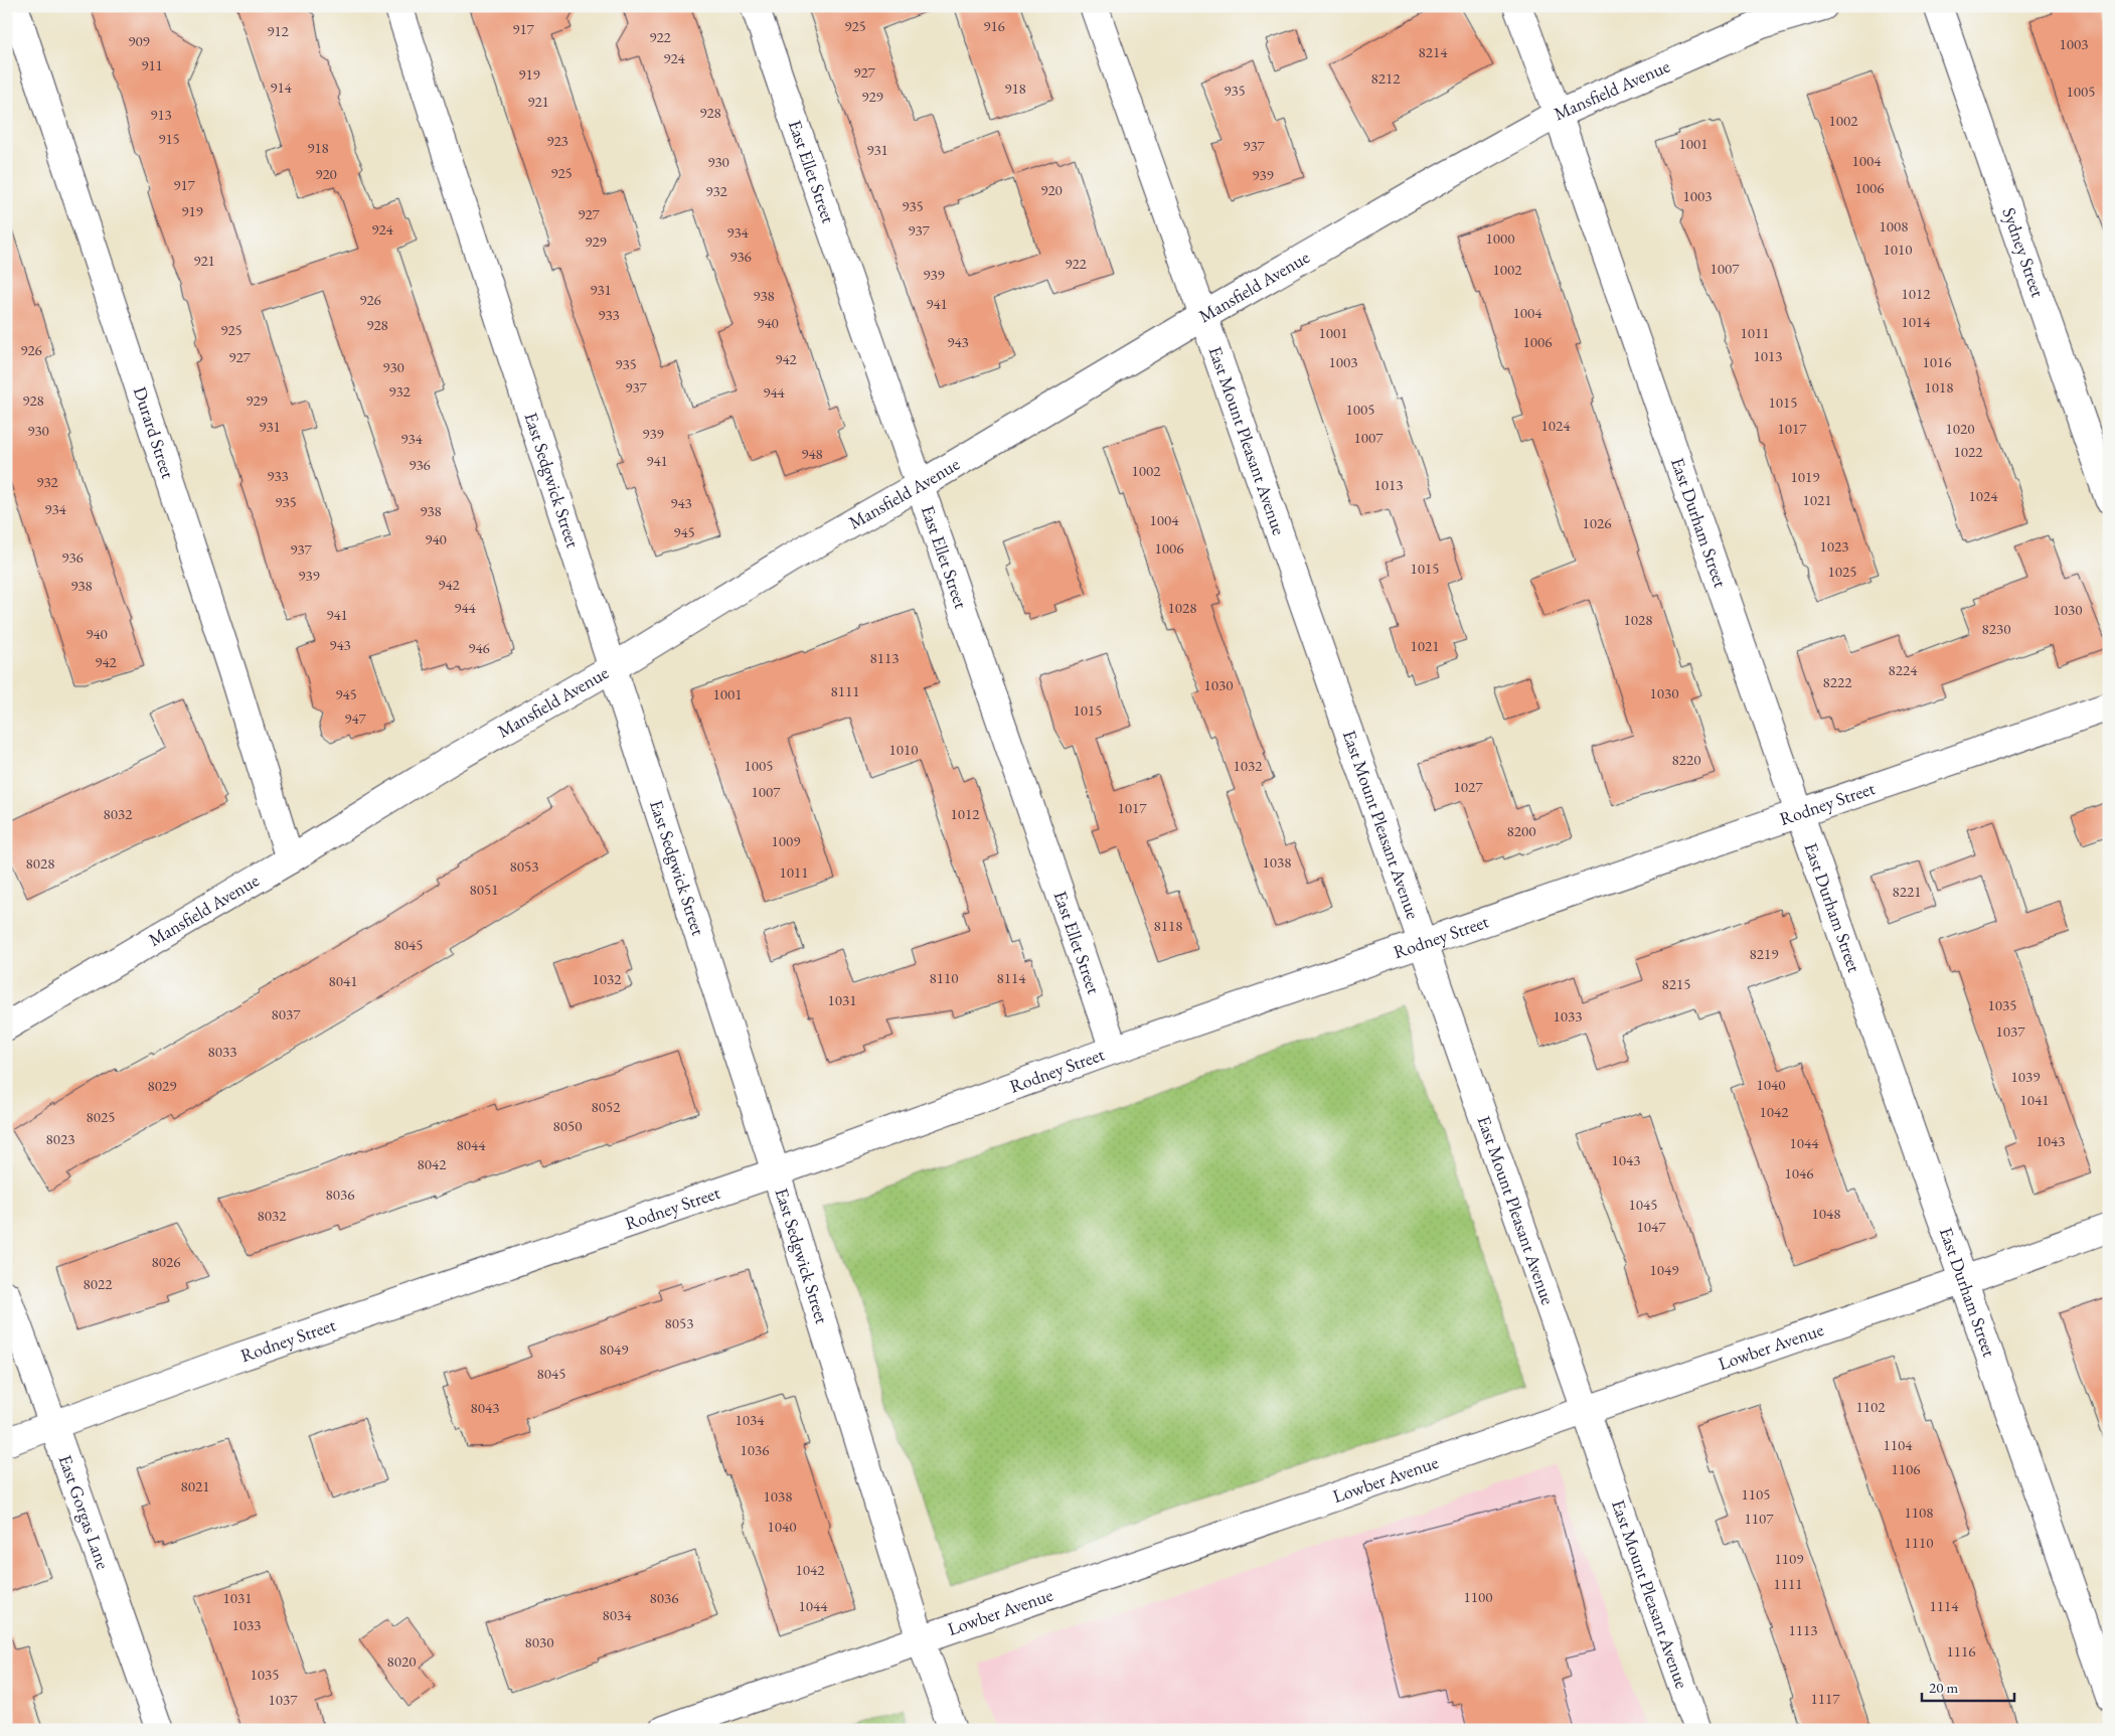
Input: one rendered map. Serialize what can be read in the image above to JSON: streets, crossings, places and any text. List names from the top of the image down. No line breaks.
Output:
{"streets":{"street":["Mansfield Avenue","East Ellet Street","Sydney Street","Durard Street","East Mount Pleasant Avenue","East Sedgwick Street","East Durham Street","Rodney Street","Lowber Avenue","East Gorgas Lane"]},"crossings":[["Mansfield Avenue","East Ellet Street"],["Mansfield Avenue","Durard Street"],["Mansfield Avenue","East Mount Pleasant Avenue"],["Mansfield Avenue","East Sedgwick Street"],["Mansfield Avenue","East Durham Street"],["East Ellet Street","Rodney Street"],["East Mount Pleasant Avenue","Rodney Street"],["East Mount Pleasant Avenue","Lowber Avenue"],["East Sedgwick Street","Rodney Street"],["East Sedgwick Street","Lowber Avenue"],["East Durham Street","Rodney Street"],["East Durham Street","Lowber Avenue"],["Rodney Street","East Gorgas Lane"]],"house_numbers":["925","916","917","912","922","909","1003","8214","924","911","927","919","8212","914","918","935","1005","929","921","928","913","1002","915","923","1001","937","918","931","1004","930","925","920","939","917","1006","920","932","1003","935","919","927","1008","924","937","934","1000","929","1010","936","921","922","1007","1002","939","931","1012","938","926","941","1004","933","1014","940","928","925","1001","1011","943","1006","926","1013","927","942","1003","1016","935","930","937","1018","932","944","928","929","1015","1005","1024","931","1017","1020","930","939","1007","934","1022","948","941","936","1002","933","1019","932","1013","1024","1021","935","943","934","938","1004","1026","945","940","1023","1006","937","936","1015","1025","939","942","938","944","1028","1030","941","1028","8230","940","943","1021","946","8113","942","8224","8222","1030","8111","1030","945","1001","1015","947","1010","8220","1005","1032","1027","1007","1017","8032","1012","8200","1009","1038","8028","8053","1011","8051","8221","8118","8045","8219","8110","8114","1032","8041","8215","1031","1035","8037","1033","1037","8033","1039","1040","8029","1041","8052","1042","8025","8050","8023","1043","1044","8044","1043","8042","1046","8036","1045","1048","8032","1047","8026","1049","8022","8053","8049","8045","1102","8043","1034","1104","1036","1106","8021","1105","1038","1108","1107","1040","1110","1109","1042","1111","1100","1031","8036","1044","1114","8034","1033","1113","8030","1116","8020","1035","1117","1037"],"scale_bar":"20 m"}
